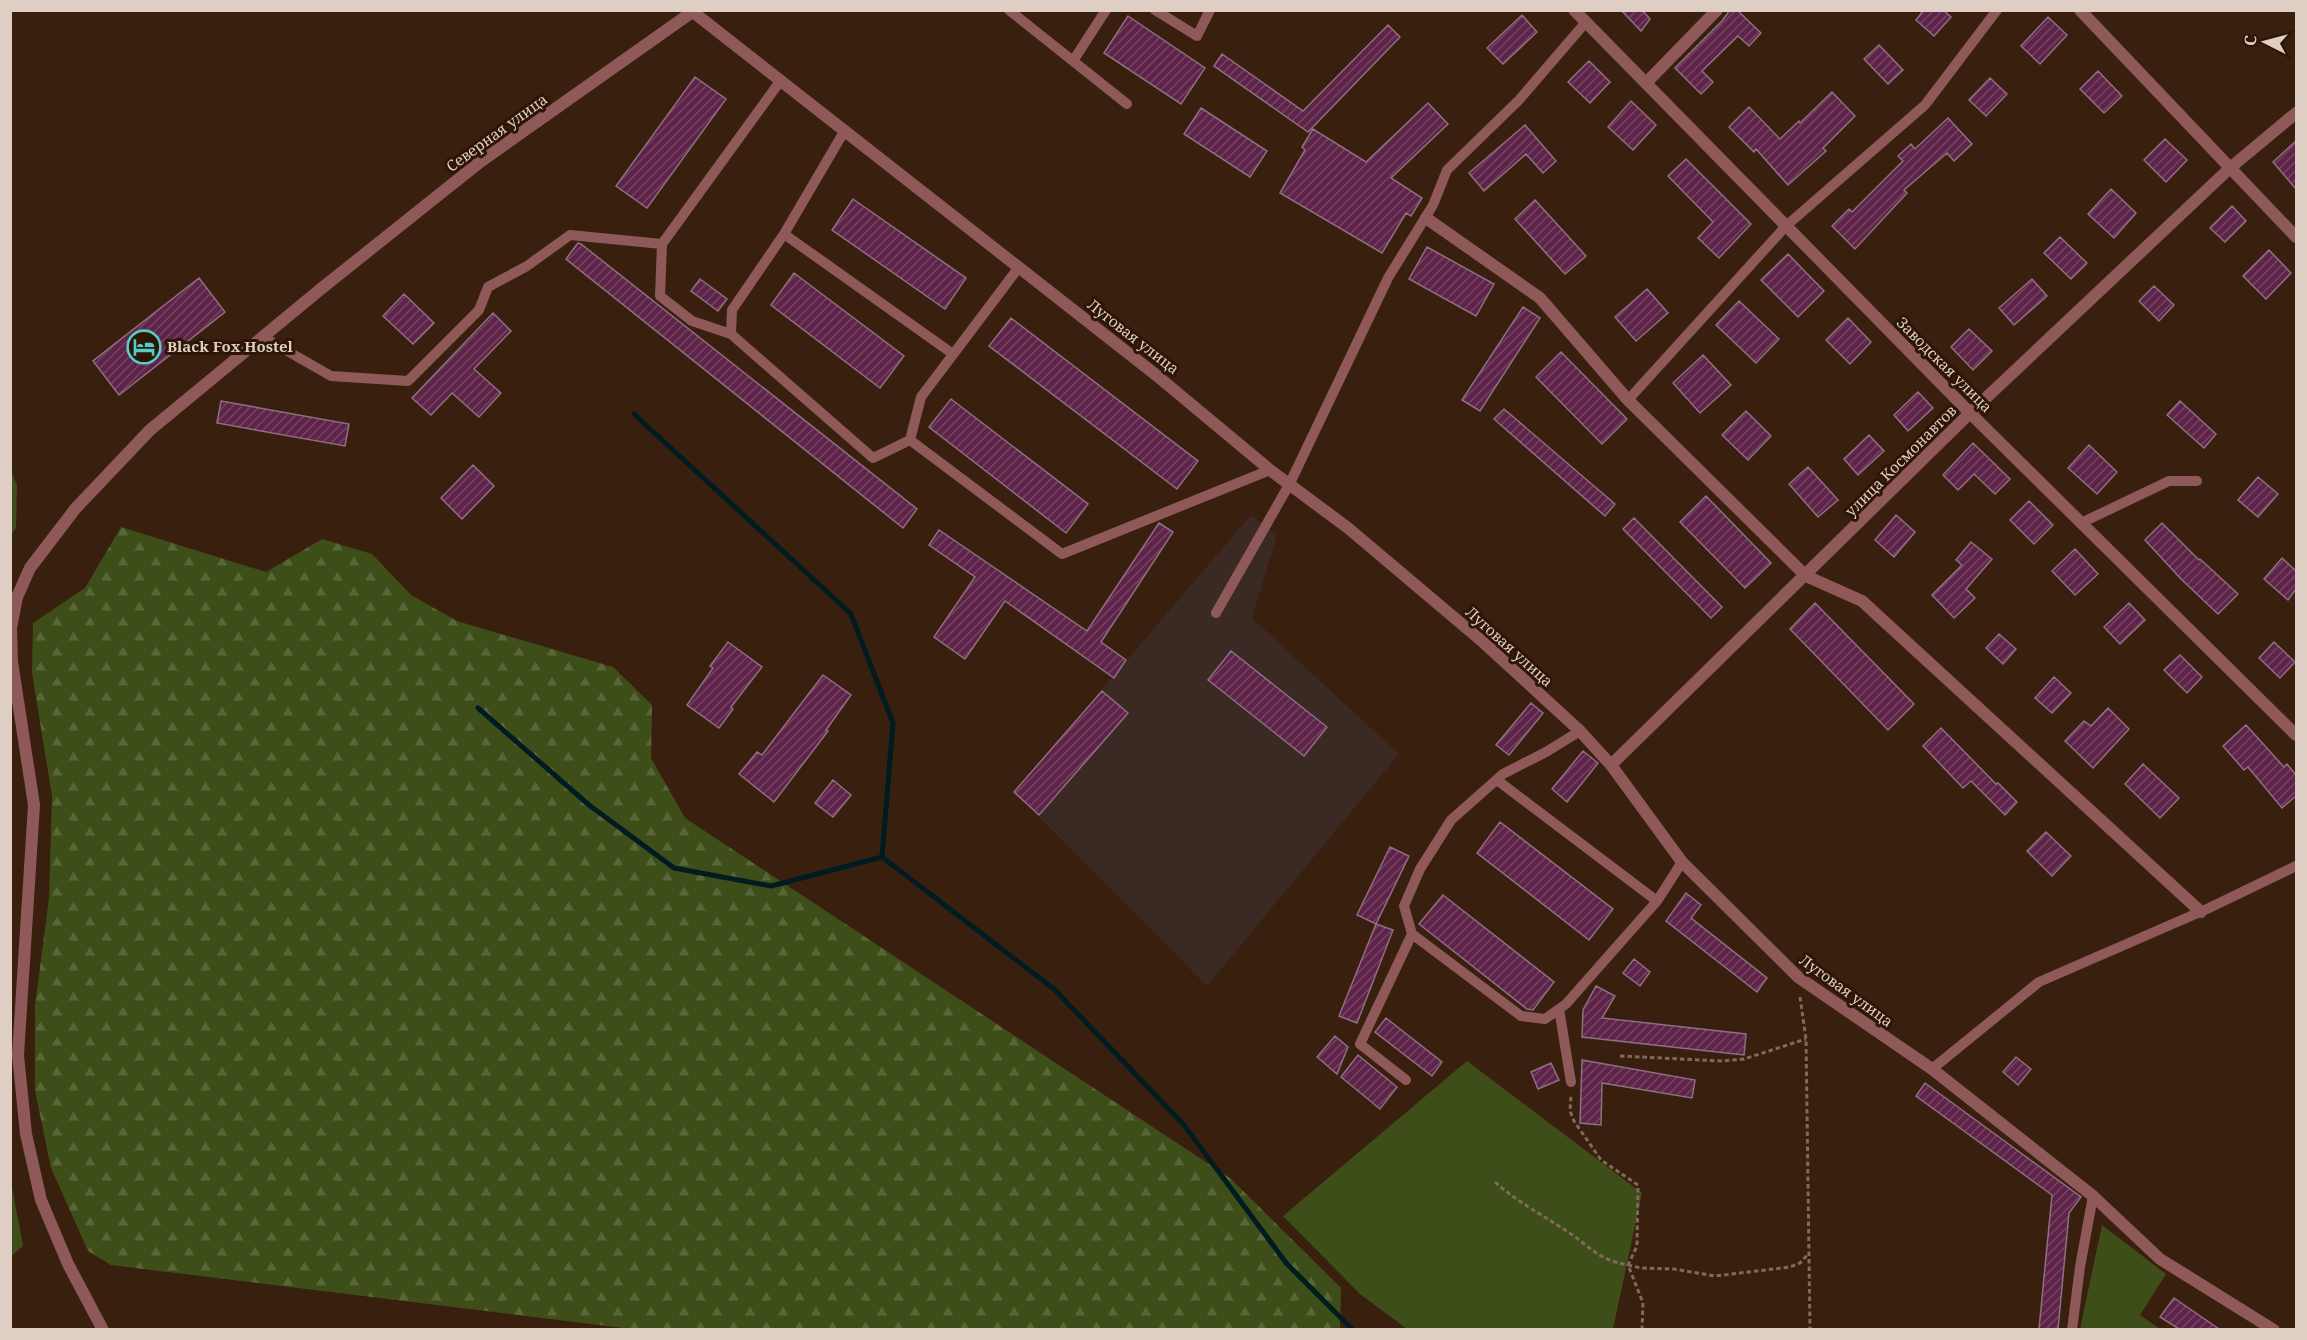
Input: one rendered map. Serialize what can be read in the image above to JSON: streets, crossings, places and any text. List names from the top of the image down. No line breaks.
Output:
{"streets":{"street":["Северная улица","Луговая улица","Заводская улица","улица Космонавтов"]},"crossings":[["Северная улица","Луговая улица"],["Луговая улица","улица Космонавтов"],["Заводская улица","улица Космонавтов"]],"places":{"hotel":["Black Fox Hostel"]},"north":"left"}
